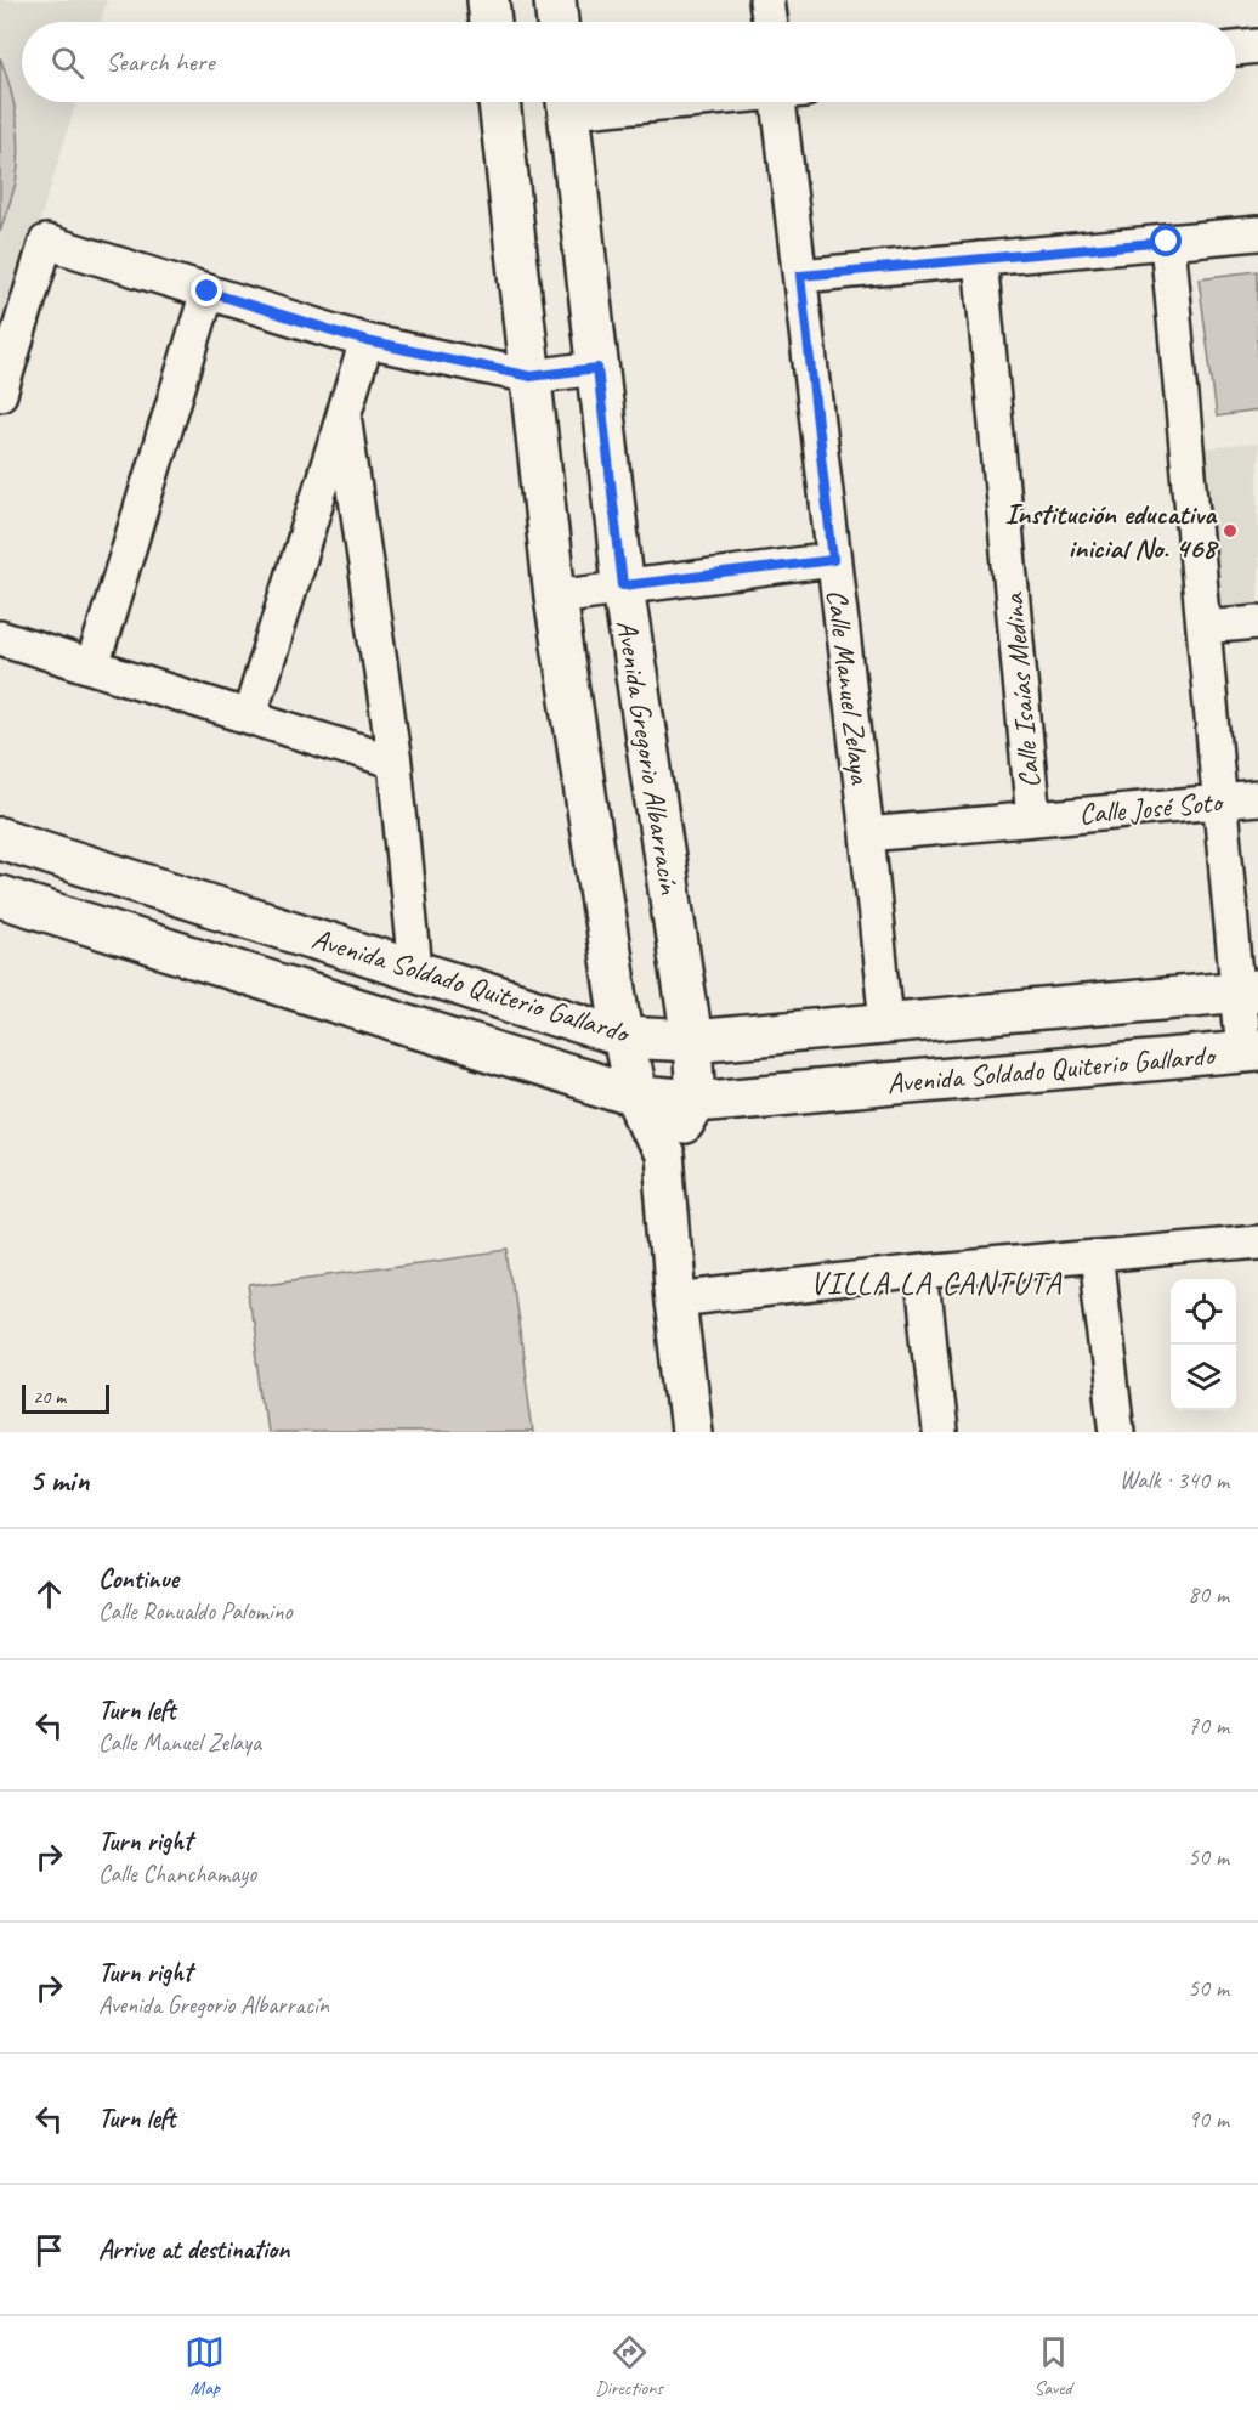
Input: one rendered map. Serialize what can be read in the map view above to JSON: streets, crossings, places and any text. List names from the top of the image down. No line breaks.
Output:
{"streets":{"street":["Calle Manuel Zelaya","Calle Isaías Medina","Avenida Gregorio Albarracín","Calle José Soto","Avenida Soldado Quiterio Gallardo"]},"crossings":[["Calle Manuel Zelaya","Calle José Soto"],["Calle Manuel Zelaya","Avenida Soldado Quiterio Gallardo"],["Calle Isaías Medina","Calle José Soto"],["Avenida Gregorio Albarracín","Avenida Soldado Quiterio Gallardo"]],"districts":["VILLA LA CANTUTA"],"places":["Institución educativa inicial No. 468"],"scale_bar":"20 m","page":{"search":"Search here","scale":"20 m","heading":["5 min","Walk · 340 m"],"list":[["Continue","Calle Ronualdo Palomino","80 m"],["Turn left","Calle Manuel Zelaya","70 m"],["Turn right","Calle Chanchamayo","50 m"],["Turn right","Avenida Gregorio Albarracín","50 m"],["Turn left","90 m"],"Arrive at destination"],"nav":["Map","Directions","Saved"]}}
